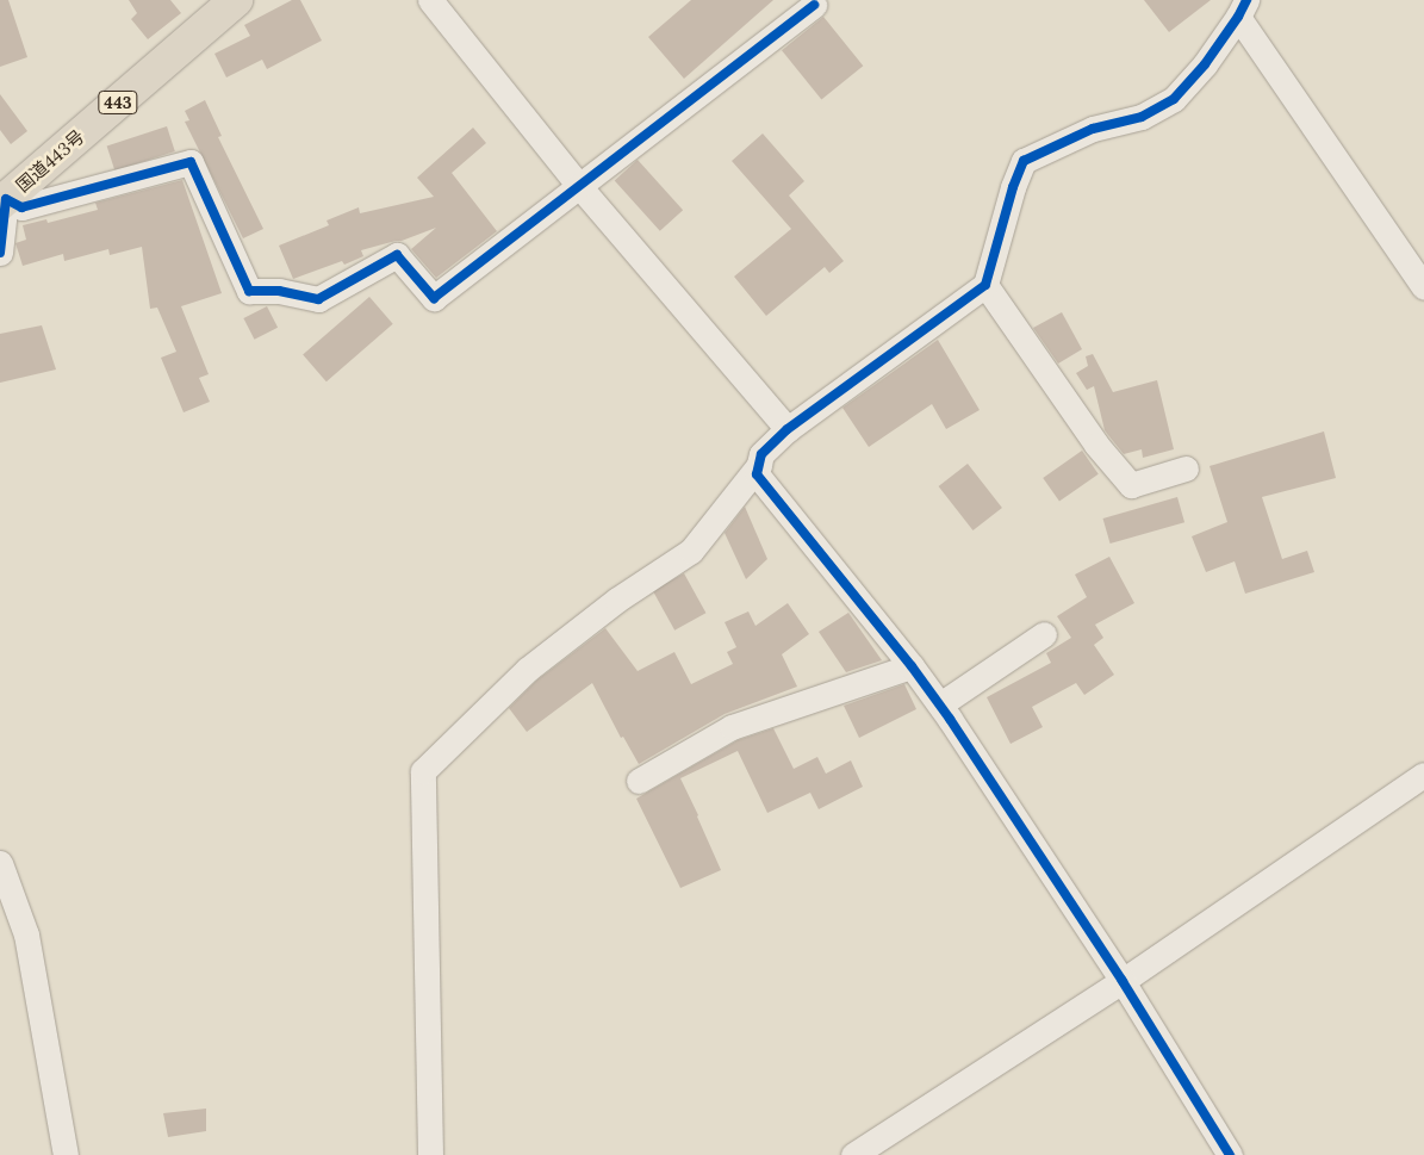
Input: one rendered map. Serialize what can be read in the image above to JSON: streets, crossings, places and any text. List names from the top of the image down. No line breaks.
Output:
{"streets":{"highway":["443","国道443号"]}}
